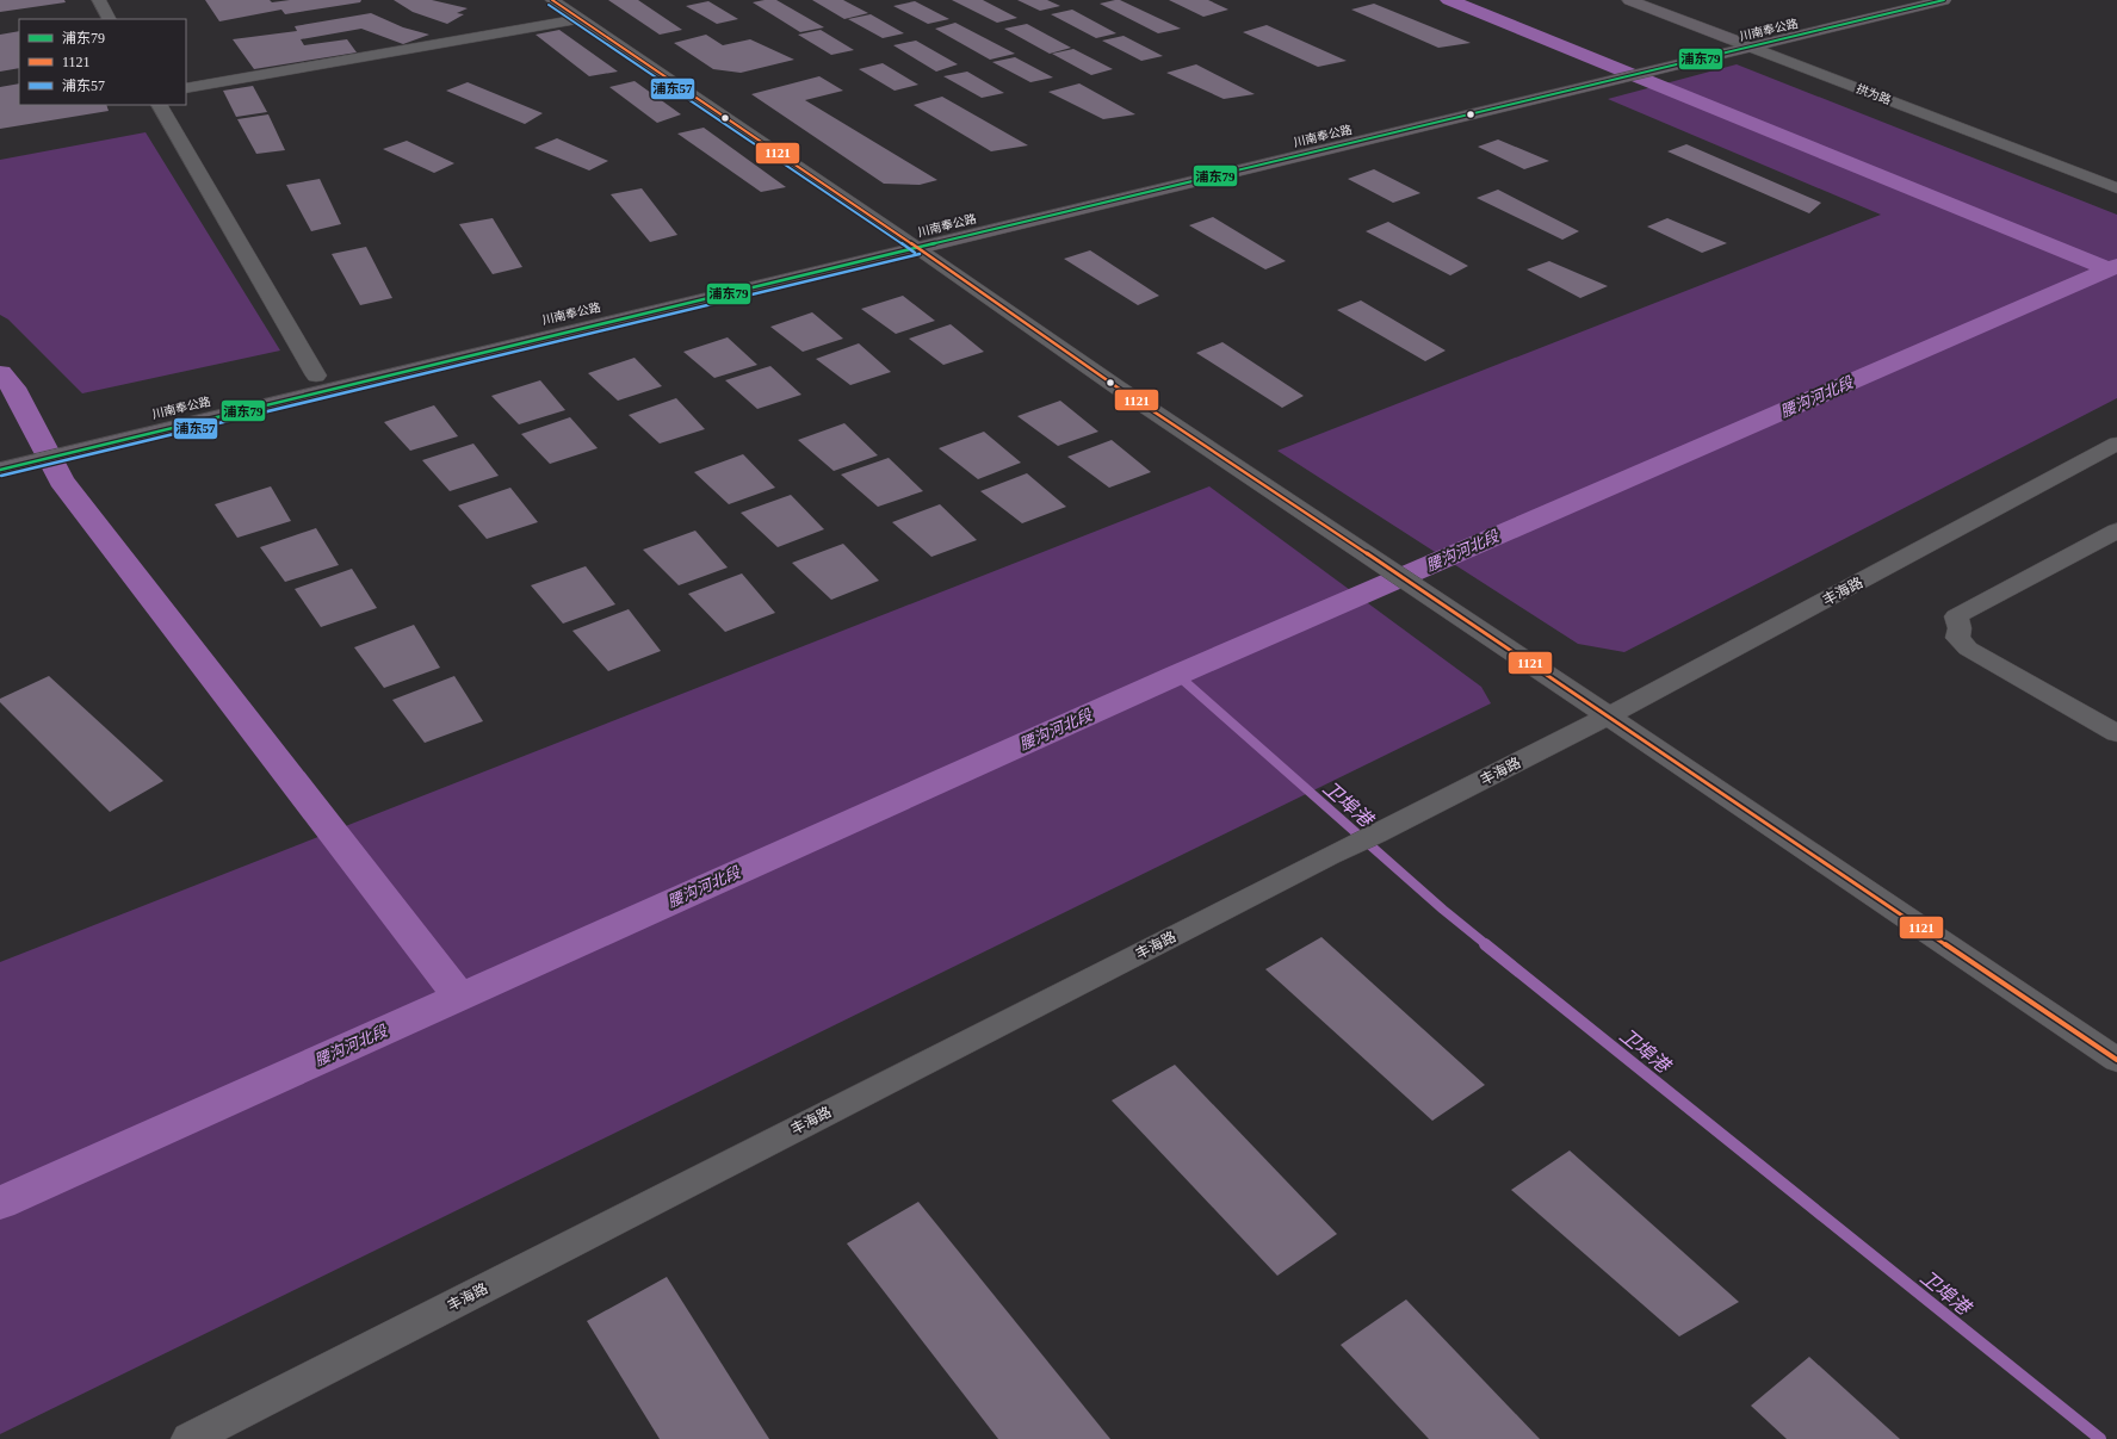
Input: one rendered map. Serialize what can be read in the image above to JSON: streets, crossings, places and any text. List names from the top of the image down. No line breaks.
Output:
{"streets":{"main road":["川南奉公路","拱为路"],"street":["丰海路"]},"crossings":[["川南奉公路","拱为路"]],"water":["腰沟河北段","卫埠港"],"lines":["transit line 浦东79","transit line 1121","transit line 浦东57"],"legend":["浦东79","1121","浦东57"]}
